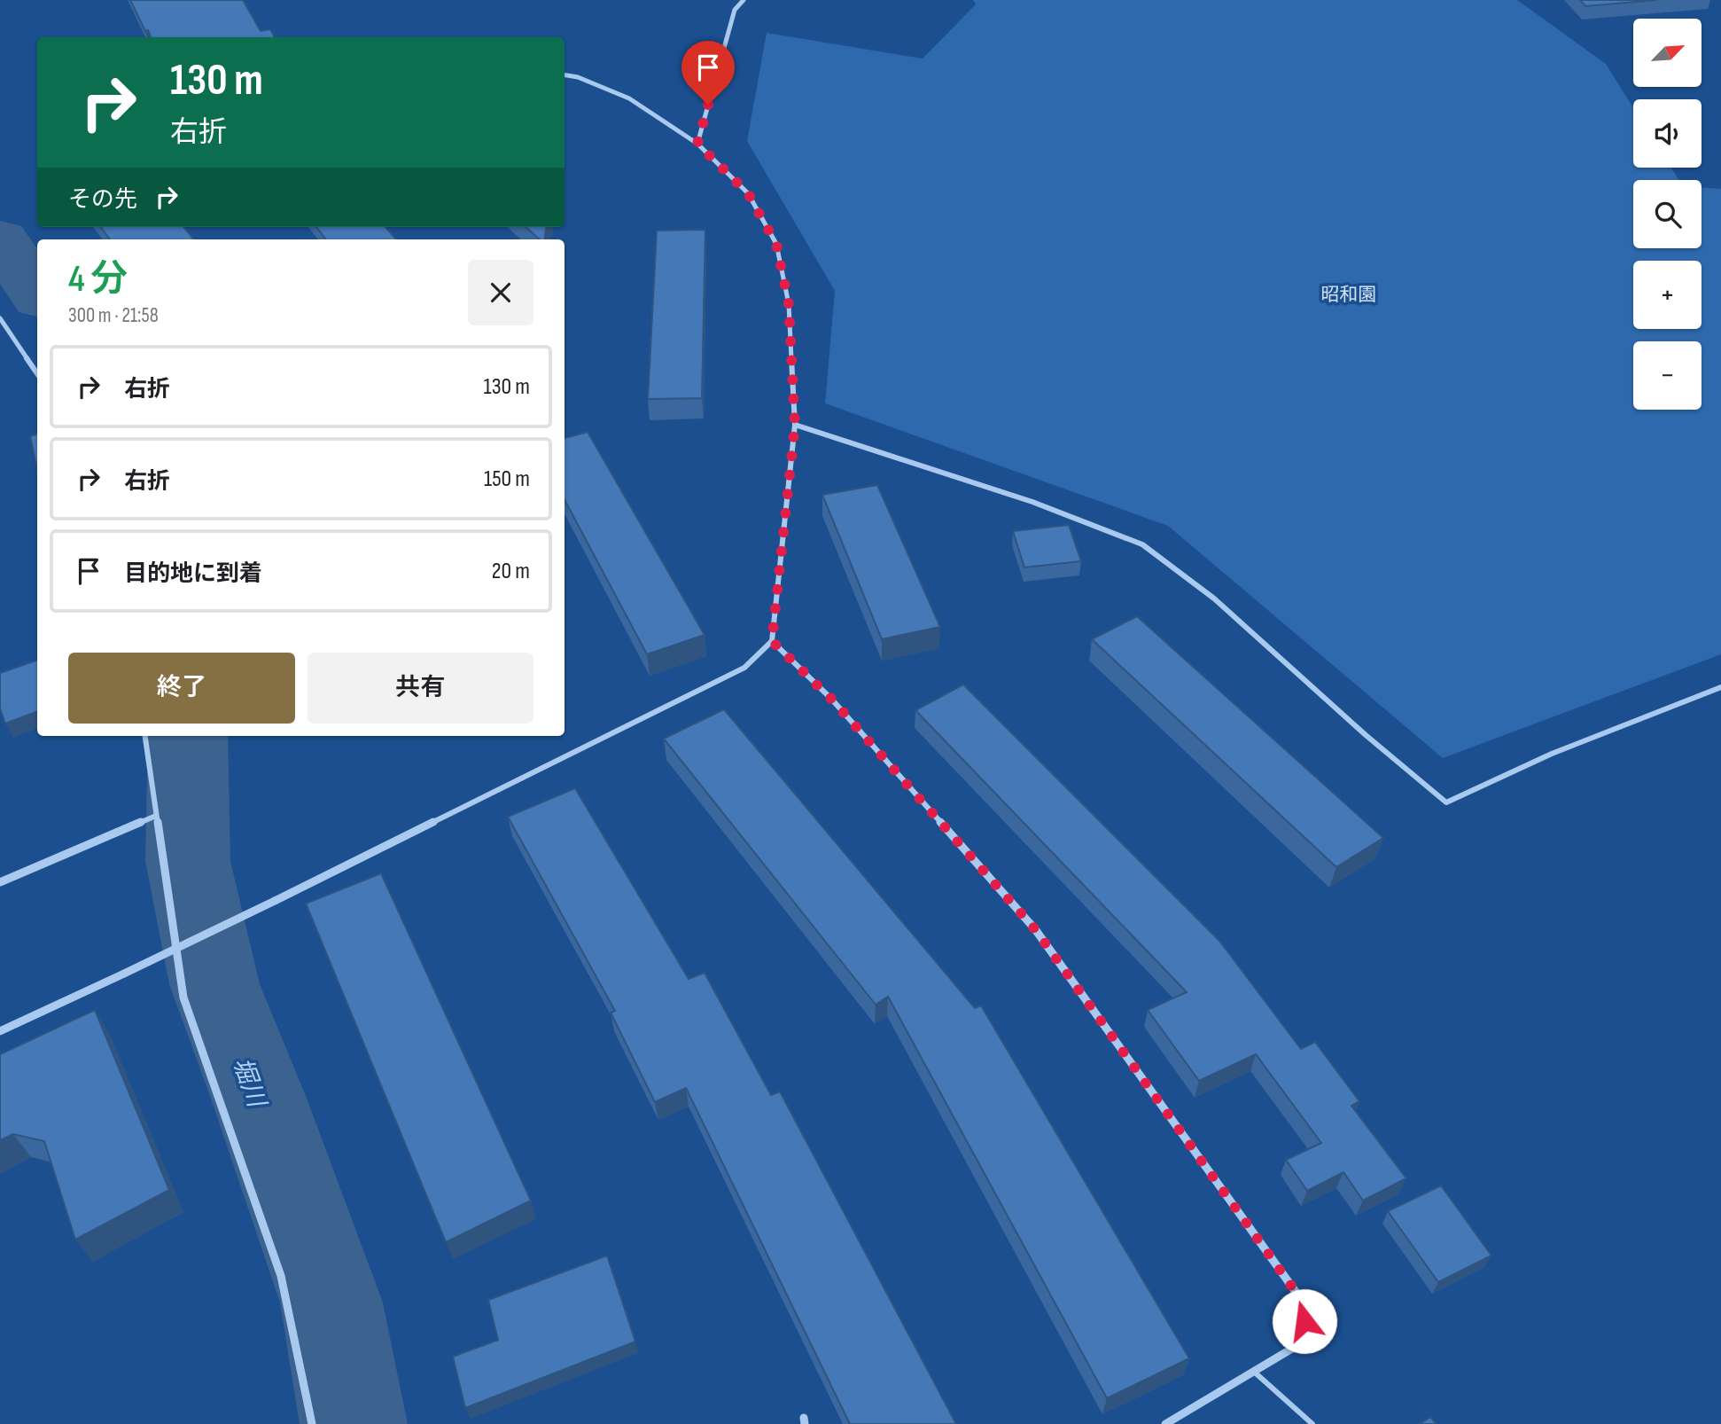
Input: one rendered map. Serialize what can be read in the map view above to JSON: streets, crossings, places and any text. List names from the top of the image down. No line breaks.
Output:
{"water":["堀川"],"parks":["昭和園"],"north":"top right","page":{"map_buttons":["+","−"],"turn":["130 m","右折"],"then":"その先","heading":["4 分","300 m · 21:58"],"list":[{"name":"右折","value":"130 m"},{"name":"右折","value":"150 m"},{"name":"目的地に到着","value":"20 m"}],"buttons":["終了","共有"]}}
